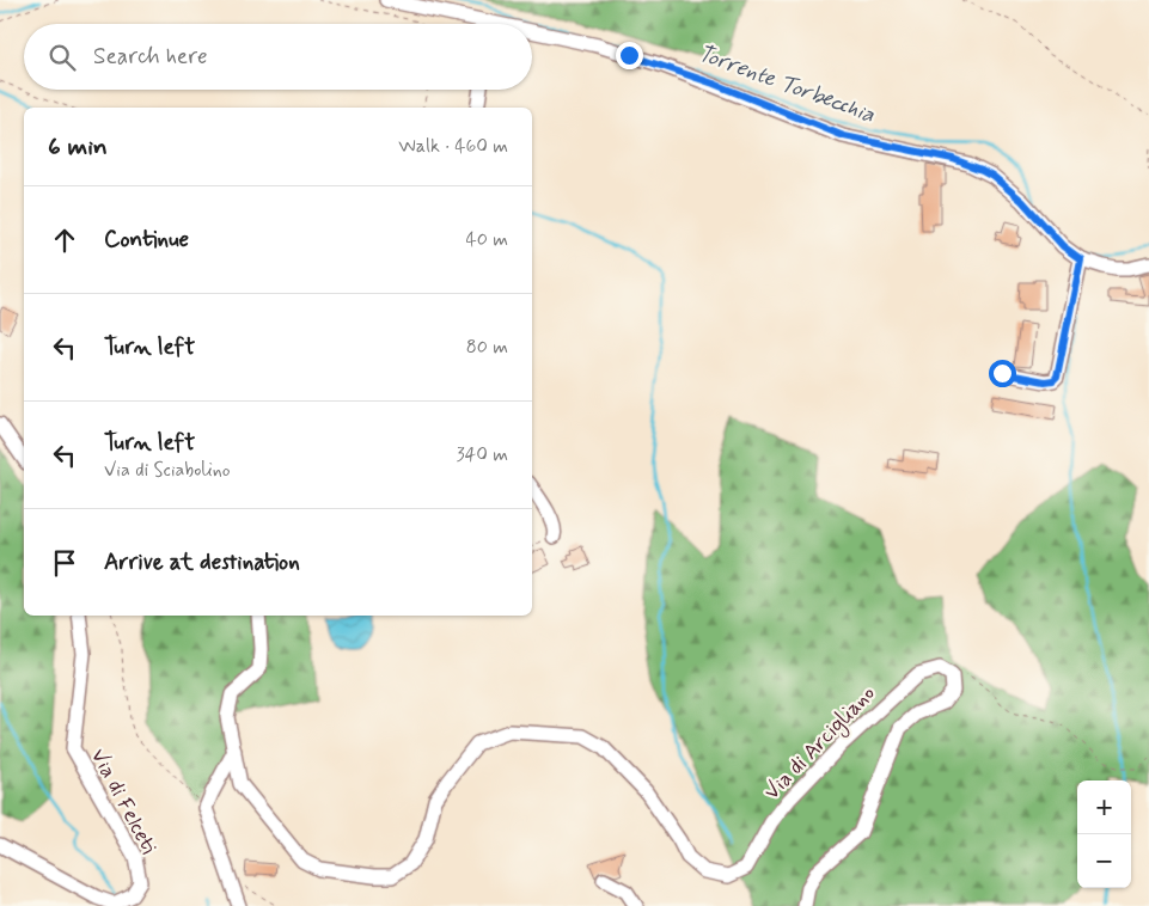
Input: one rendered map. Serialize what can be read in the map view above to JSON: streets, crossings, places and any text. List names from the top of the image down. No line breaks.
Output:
{"streets":{"street":["Via di Arcigliano","Via di Felceti"]},"water":["Torrente Torbecchia"],"page":{"search":"Search here","heading":["6 min","Walk · 460 m"],"list":[["Continue","40 m"],["Turn left","80 m"],["Turn left","Via di Sciabolino","340 m"],"Arrive at destination"],"map_buttons":["+","−"]}}
